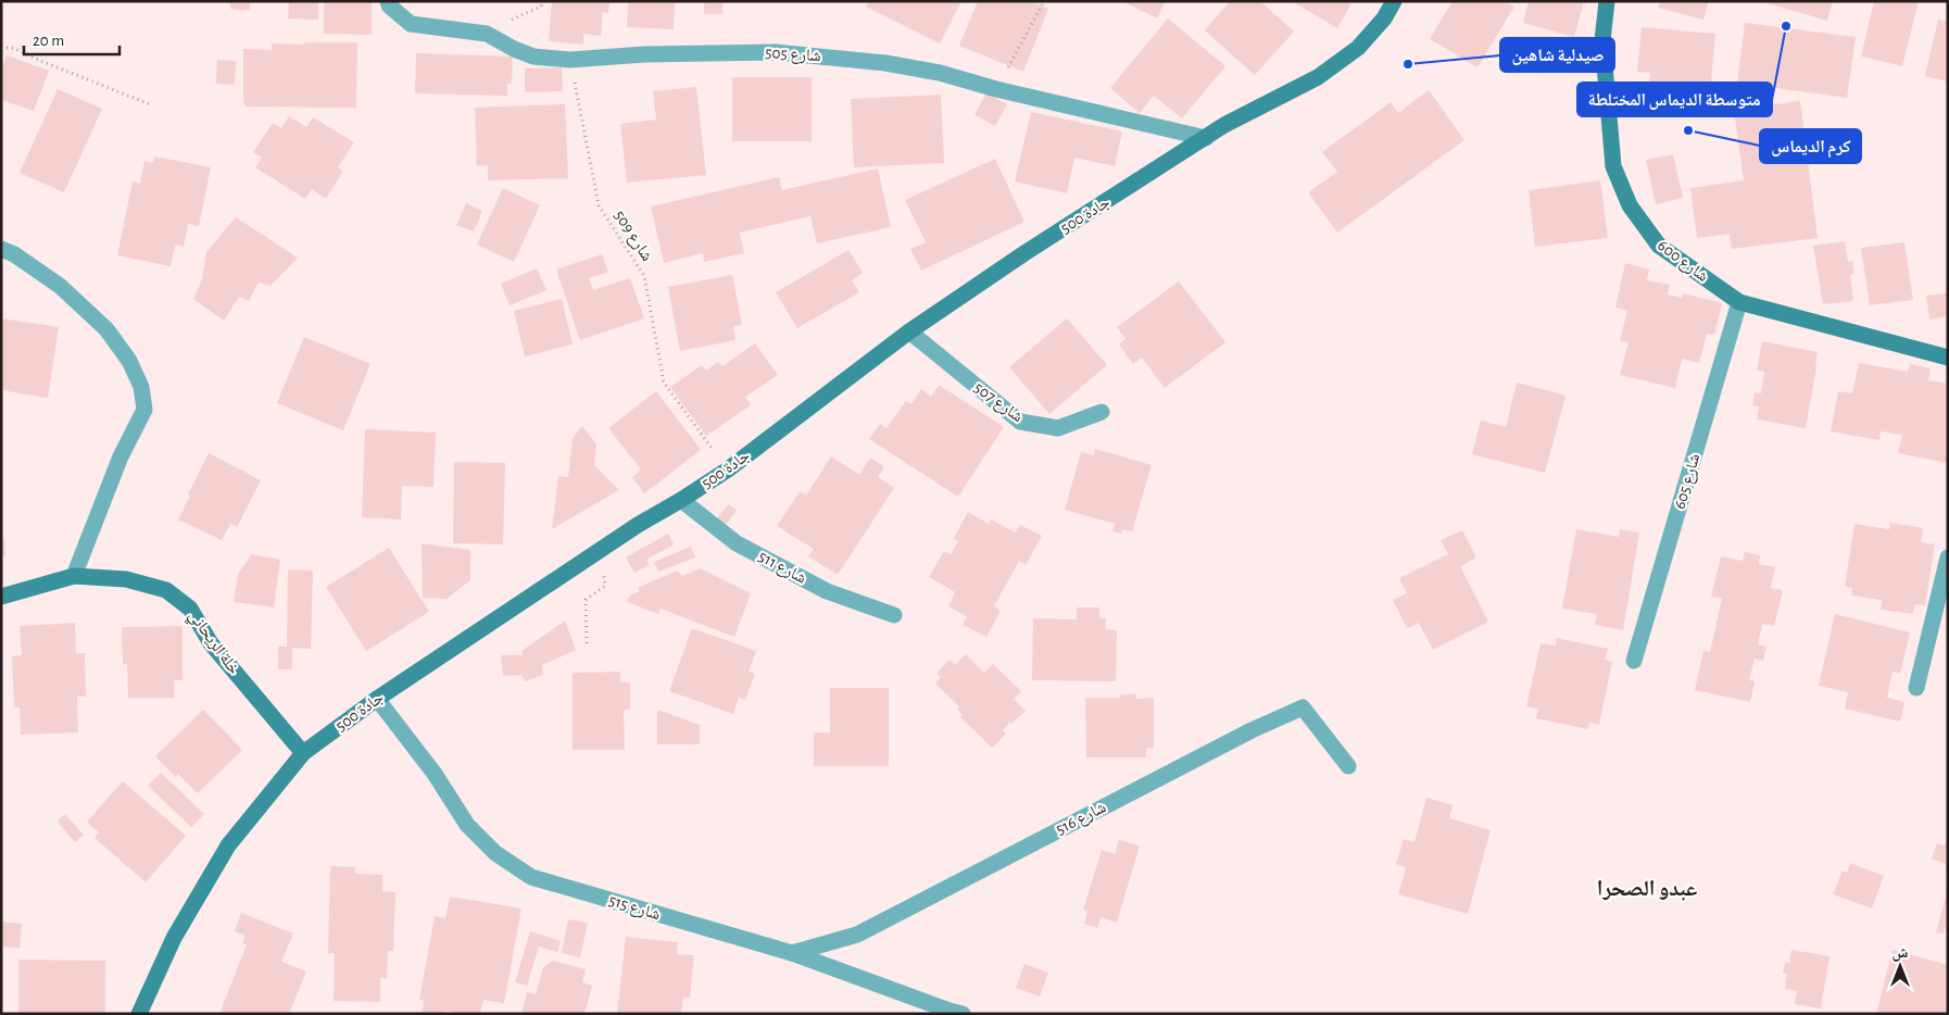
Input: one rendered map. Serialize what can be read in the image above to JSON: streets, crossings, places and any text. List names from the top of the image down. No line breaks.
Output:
{"streets":{"main road":["جادة 500","شارع 600","خلة الريحاني"],"street":["شارع 505","شارع 507","شارع 605","شارع 511","شارع 516","شارع 515"],"path":["شارع 509"]},"crossings":[["شارع 505","جادة 500"],["شارع 505","شارع 509"],["جادة 500","شارع 509"],["جادة 500","شارع 507"],["جادة 500","شارع 511"],["جادة 500","خلة الريحاني"],["جادة 500","شارع 515"],["شارع 600","شارع 605"],["شارع 516","شارع 515"]],"districts":["عبدو الصحرا"],"places":["متوسطة الديماس المختلطة","صيدلية شاهين","كرم الديماس"],"scale_bar":"20 m","north":"top"}
